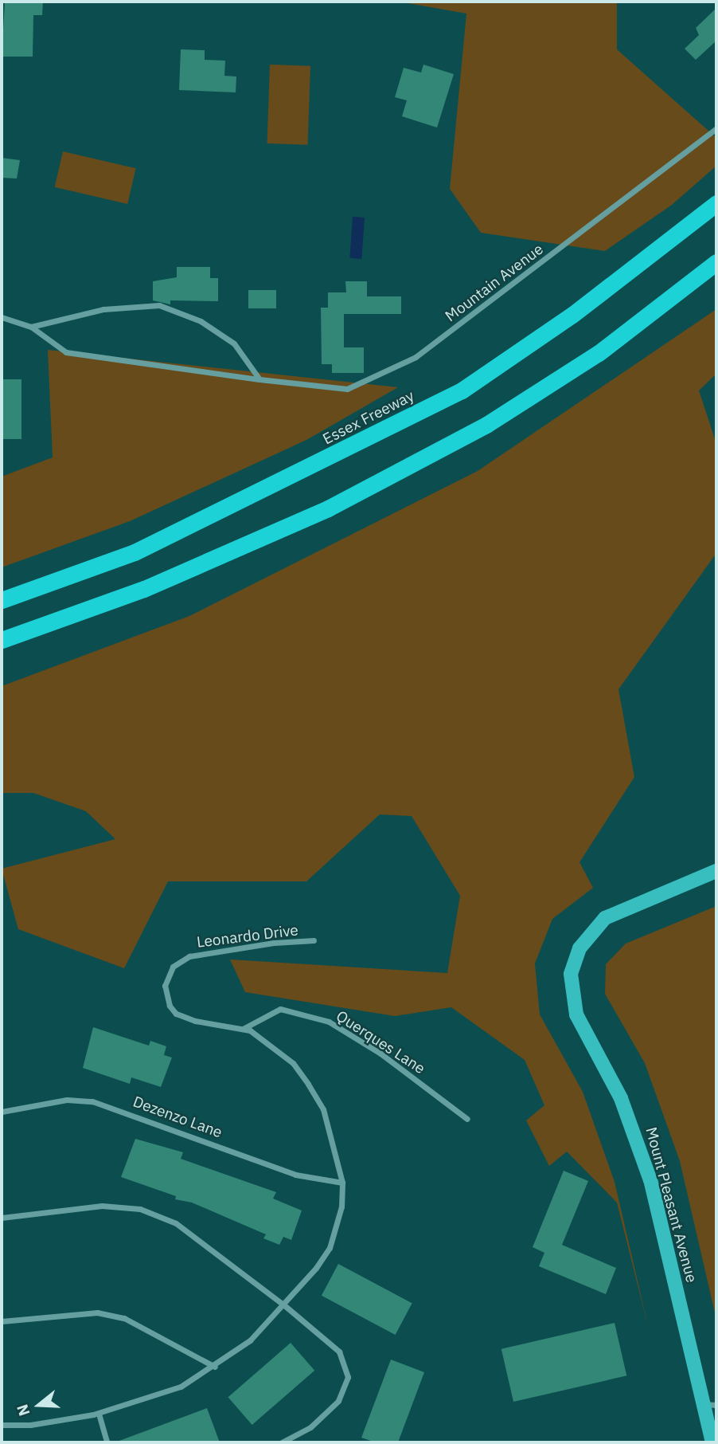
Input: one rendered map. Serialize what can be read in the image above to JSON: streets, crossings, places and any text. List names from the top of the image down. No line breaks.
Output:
{"streets":{"highway":["Essex Freeway"],"main road":["Mount Pleasant Avenue"],"street":["Mountain Avenue","Leonardo Drive","Querques Lane","Dezenzo Lane"]},"crossings":[["Leonardo Drive","Querques Lane"],["Leonardo Drive","Dezenzo Lane"]],"north":"left"}
